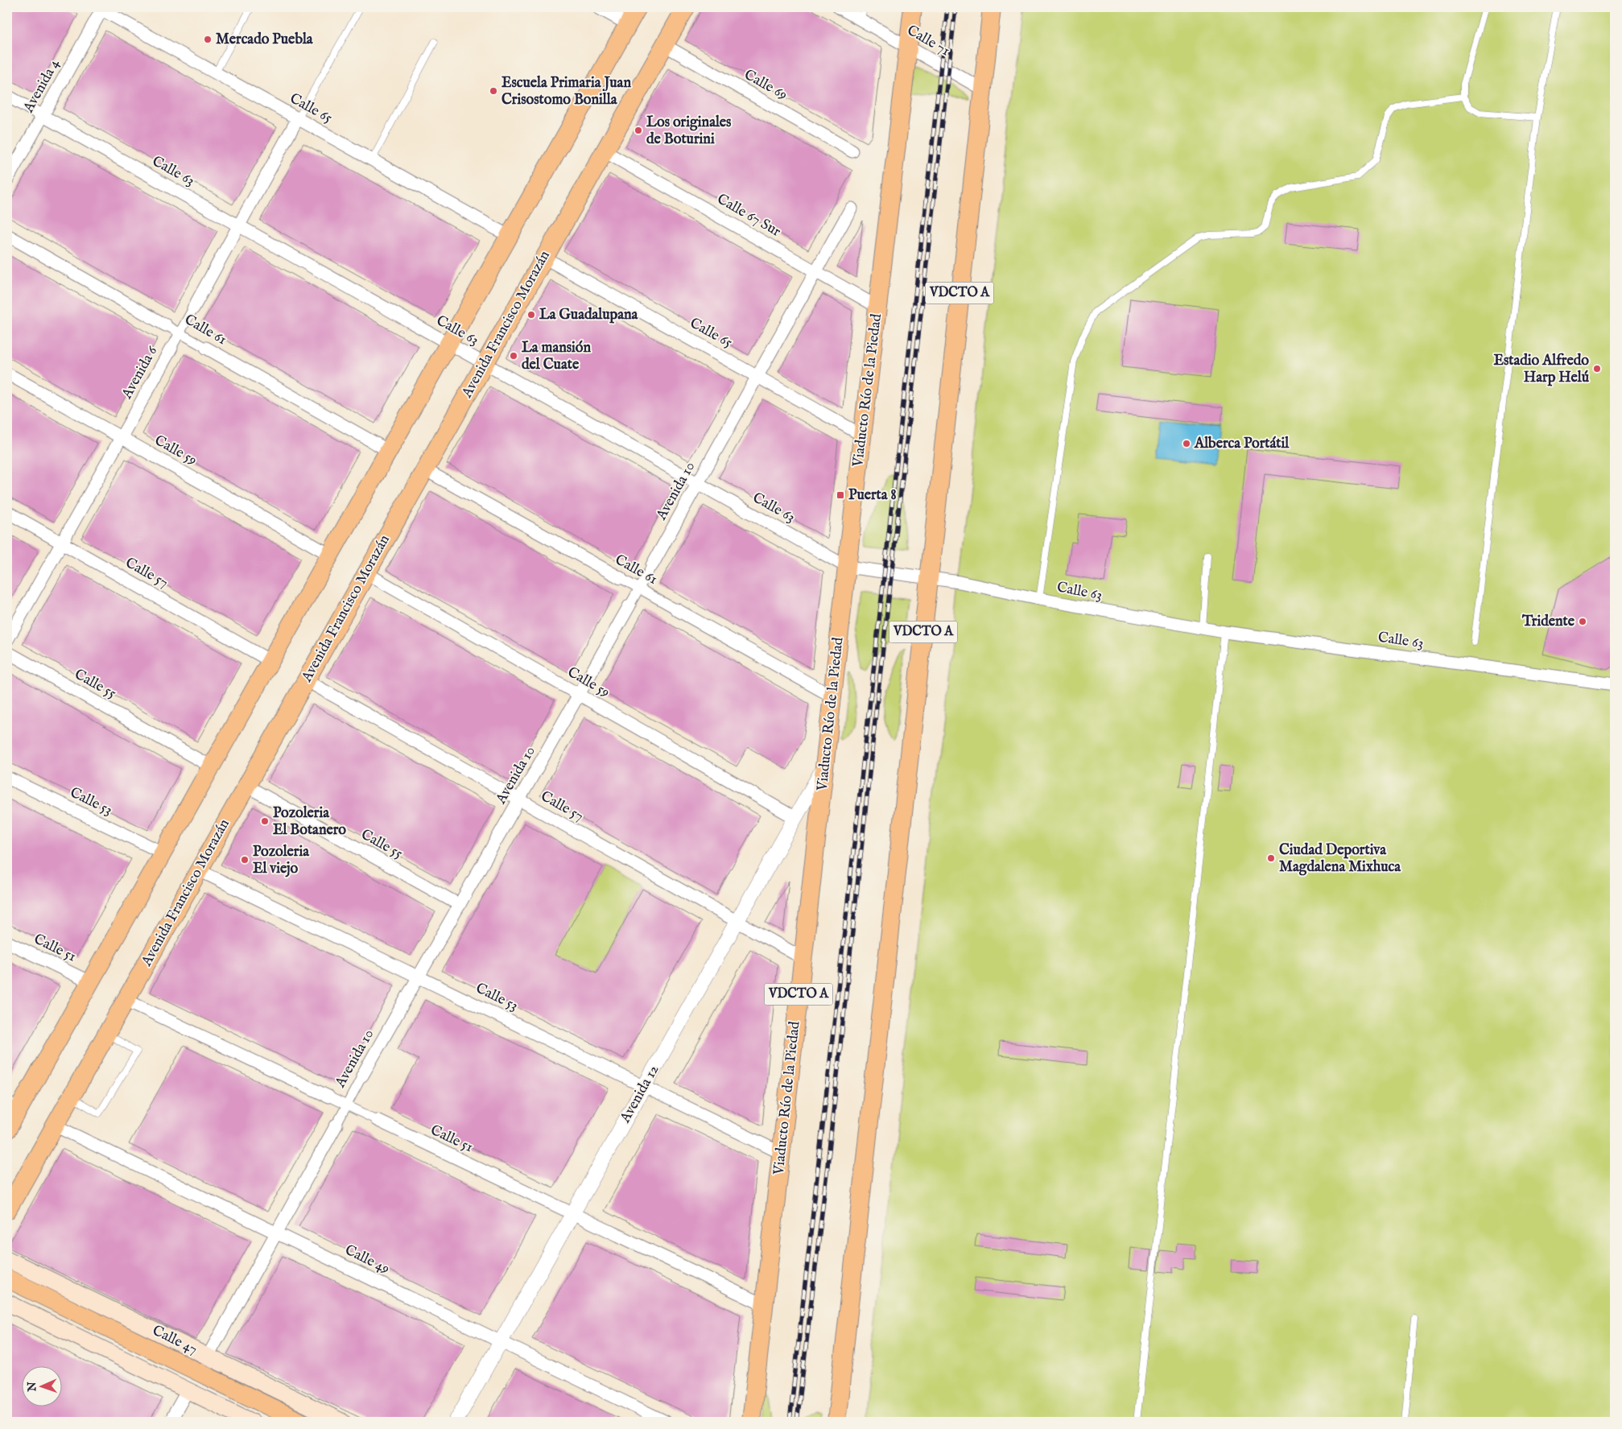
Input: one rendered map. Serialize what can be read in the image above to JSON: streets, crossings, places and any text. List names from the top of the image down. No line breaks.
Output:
{"streets":{"main road":["VDCTO A","Avenida Francisco Morazán","Viaducto Río de la Piedad","Calle 47"],"street":["Calle 71","Calle 69","Avenida 4","Calle 65","Calle 63","Calle 67 Sur","Calle 61","Avenida 6","Calle 59","Avenida 10","Calle 57","Calle 55","Calle 53","Calle 51","Avenida 12","Calle 49"]},"crossings":[["Calle 71","VDCTO A"],["Calle 71","Viaducto Río de la Piedad"],["Calle 69","Avenida Francisco Morazán"],["Avenida 4","Calle 65"],["Avenida 4","Calle 63"],["Calle 65","Avenida Francisco Morazán"],["Calle 65","Avenida 6"],["Calle 65","Viaducto Río de la Piedad"],["Calle 65","Avenida 10"],["Calle 63","VDCTO A"],["Calle 63","Avenida Francisco Morazán"],["Calle 63","Avenida 6"],["Calle 63","Viaducto Río de la Piedad"],["Calle 63","Avenida 10"],["Calle 67 Sur","Avenida Francisco Morazán"],["Calle 67 Sur","Viaducto Río de la Piedad"],["Calle 67 Sur","Avenida 10"],["Avenida Francisco Morazán","Calle 61"],["Avenida Francisco Morazán","Calle 59"],["Avenida Francisco Morazán","Calle 57"],["Avenida Francisco Morazán","Calle 55"],["Avenida Francisco Morazán","Calle 53"],["Avenida Francisco Morazán","Calle 51"],["Avenida Francisco Morazán","Calle 49"],["Calle 61","Avenida 6"],["Calle 61","Viaducto Río de la Piedad"],["Calle 61","Avenida 10"],["Avenida 6","Calle 59"],["Avenida 6","Calle 57"],["Viaducto Río de la Piedad","Calle 57"],["Viaducto Río de la Piedad","Calle 53"],["Viaducto Río de la Piedad","Calle 51"],["Viaducto Río de la Piedad","Avenida 12"],["Calle 59","Avenida 10"],["Calle 59","Avenida 12"],["Avenida 10","Calle 57"],["Avenida 10","Calle 55"],["Avenida 10","Calle 53"],["Avenida 10","Calle 51"],["Avenida 10","Calle 49"],["Avenida 10","Calle 47"],["Calle 57","Avenida 12"],["Calle 53","Avenida 12"],["Calle 51","Avenida 12"],["Avenida 12","Calle 49"]],"places":{"other":["Mercado Puebla","Escuela Primaria Juan Crisostomo Bonilla","Los originales de Boturini","La Guadalupana","La mansión del Cuate","Estadio Alfredo Harp Helú","Alberca Portátil","Tridente","Pozoleria El Botanero","Ciudad Deportiva Magdalena Mixhuca","Pozoleria El viejo"],"transit":["Puerta 8"]},"north":"left"}
